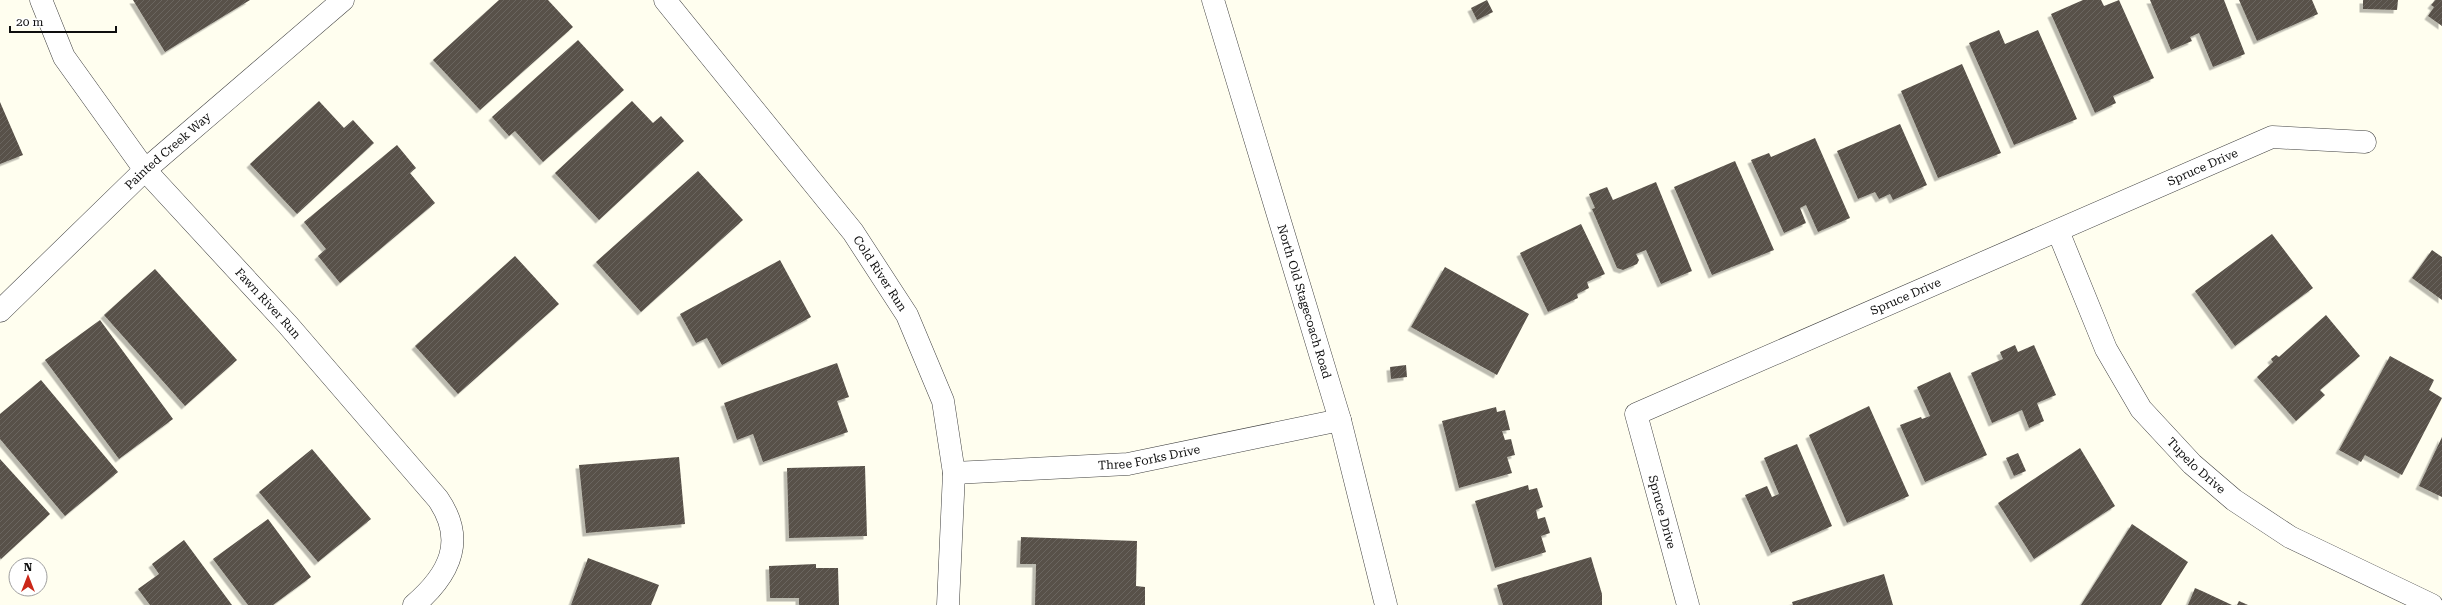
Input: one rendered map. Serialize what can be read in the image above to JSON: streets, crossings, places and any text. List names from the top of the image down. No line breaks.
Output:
{"streets":{"street":["Painted Creek Way","Spruce Drive","Cold River Run","North Old Stagecoach Road","Fawn River Run","Three Forks Drive","Tupelo Drive"]},"crossings":[["Painted Creek Way","Fawn River Run"],["Spruce Drive","Tupelo Drive"],["Cold River Run","Three Forks Drive"],["North Old Stagecoach Road","Three Forks Drive"]],"scale_bar":"20 m","north":"top"}
